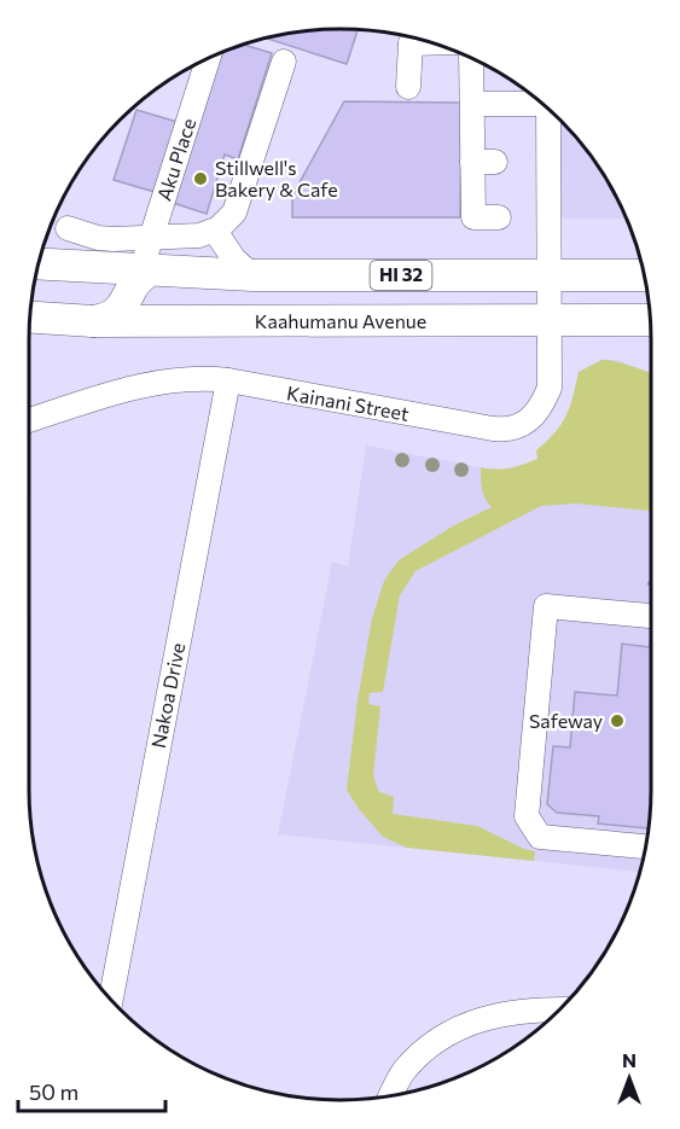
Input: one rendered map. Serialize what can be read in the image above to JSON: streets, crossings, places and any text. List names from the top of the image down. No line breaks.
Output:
{"streets":{"main road":["HI 32","Kaahumanu Avenue"],"street":["Aku Place","Kainani Street","Nakoa Drive"]},"crossings":[["Aku Place","HI 32"],["HI 32","Kainani Street"],["Kaahumanu Avenue","Kainani Street"],["Kainani Street","Nakoa Drive"]],"places":["Stillwell's Bakery & Cafe","Safeway"],"scale_bar":"50 m","north":"top"}
